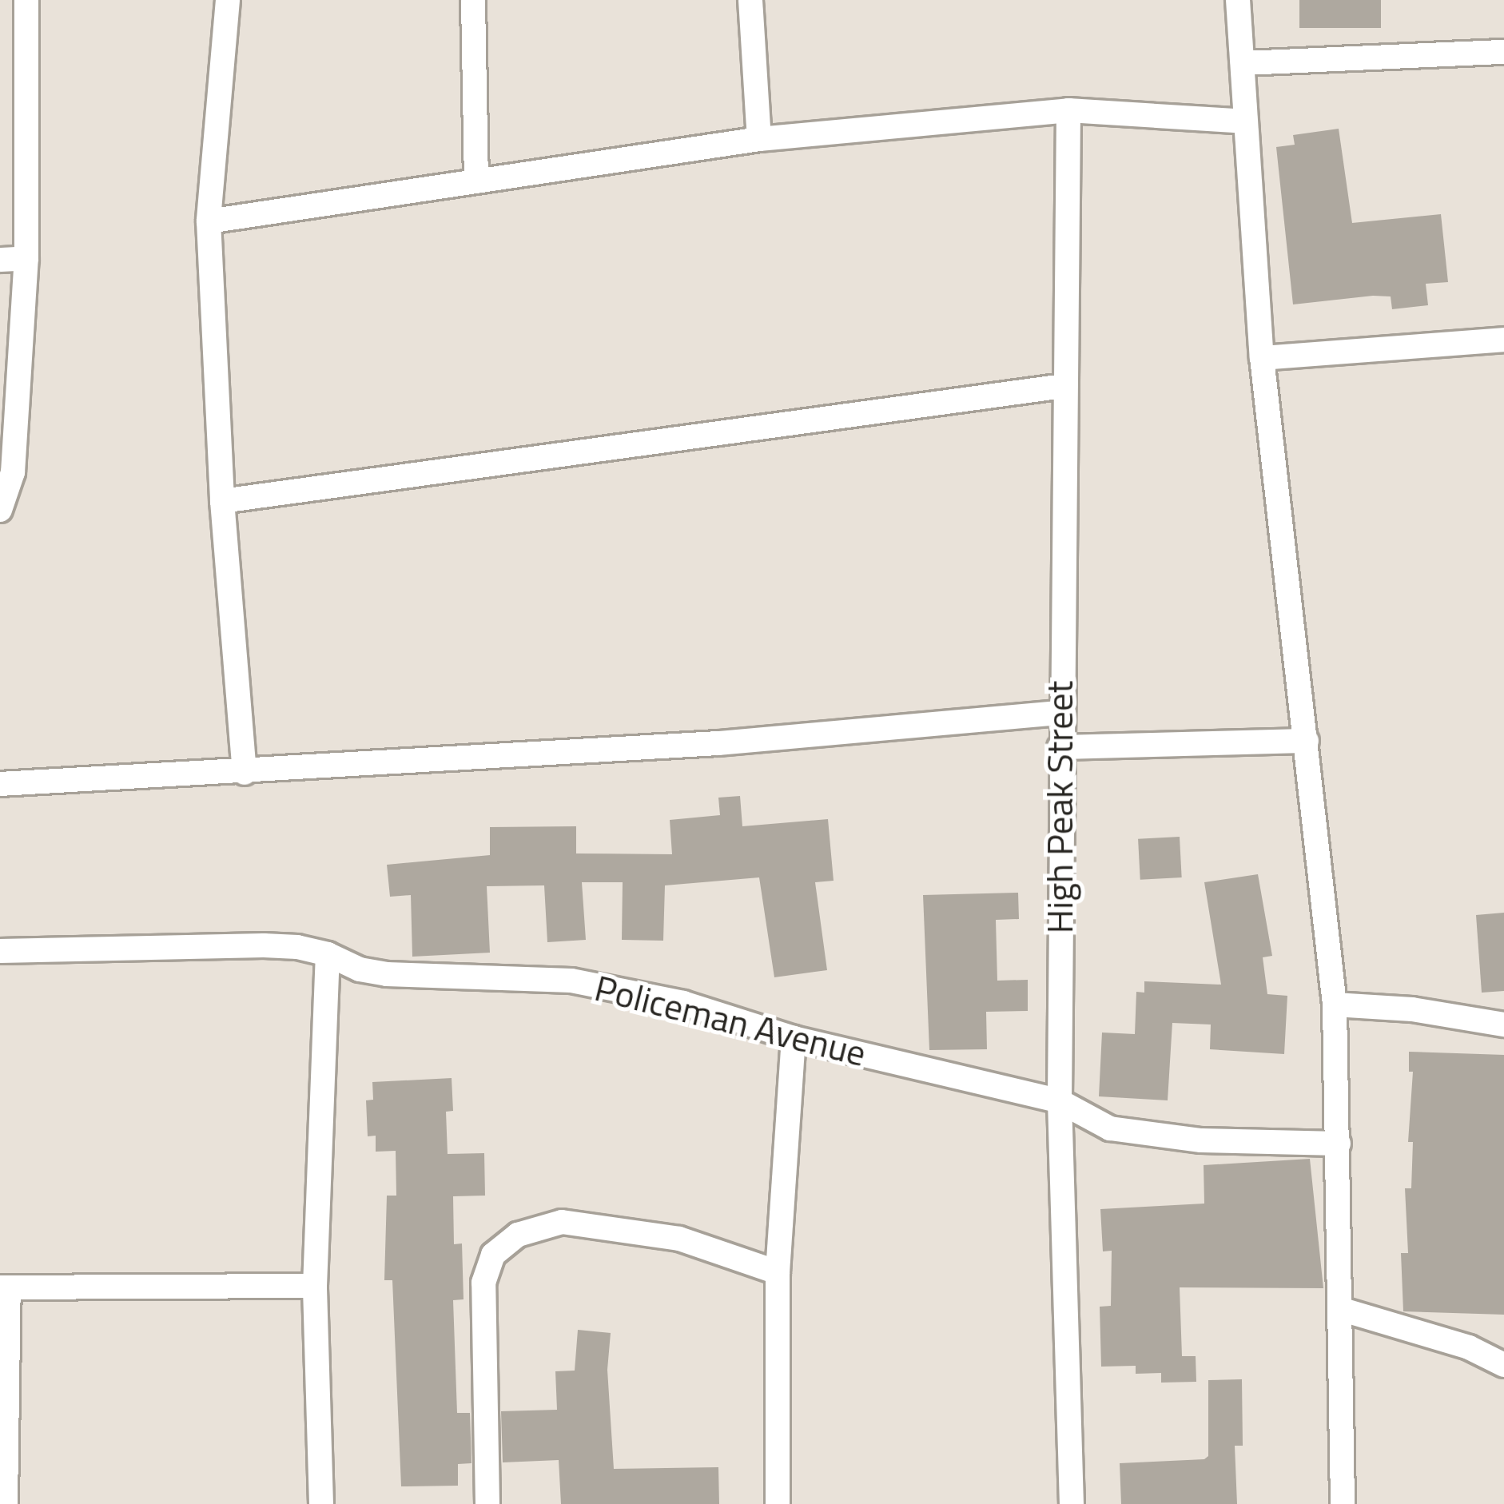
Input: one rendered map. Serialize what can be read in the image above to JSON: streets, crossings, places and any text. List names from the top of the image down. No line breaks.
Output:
{"streets":{"street":["High Peak Street","Policeman Avenue"]},"crossings":[["High Peak Street","Policeman Avenue"]]}
